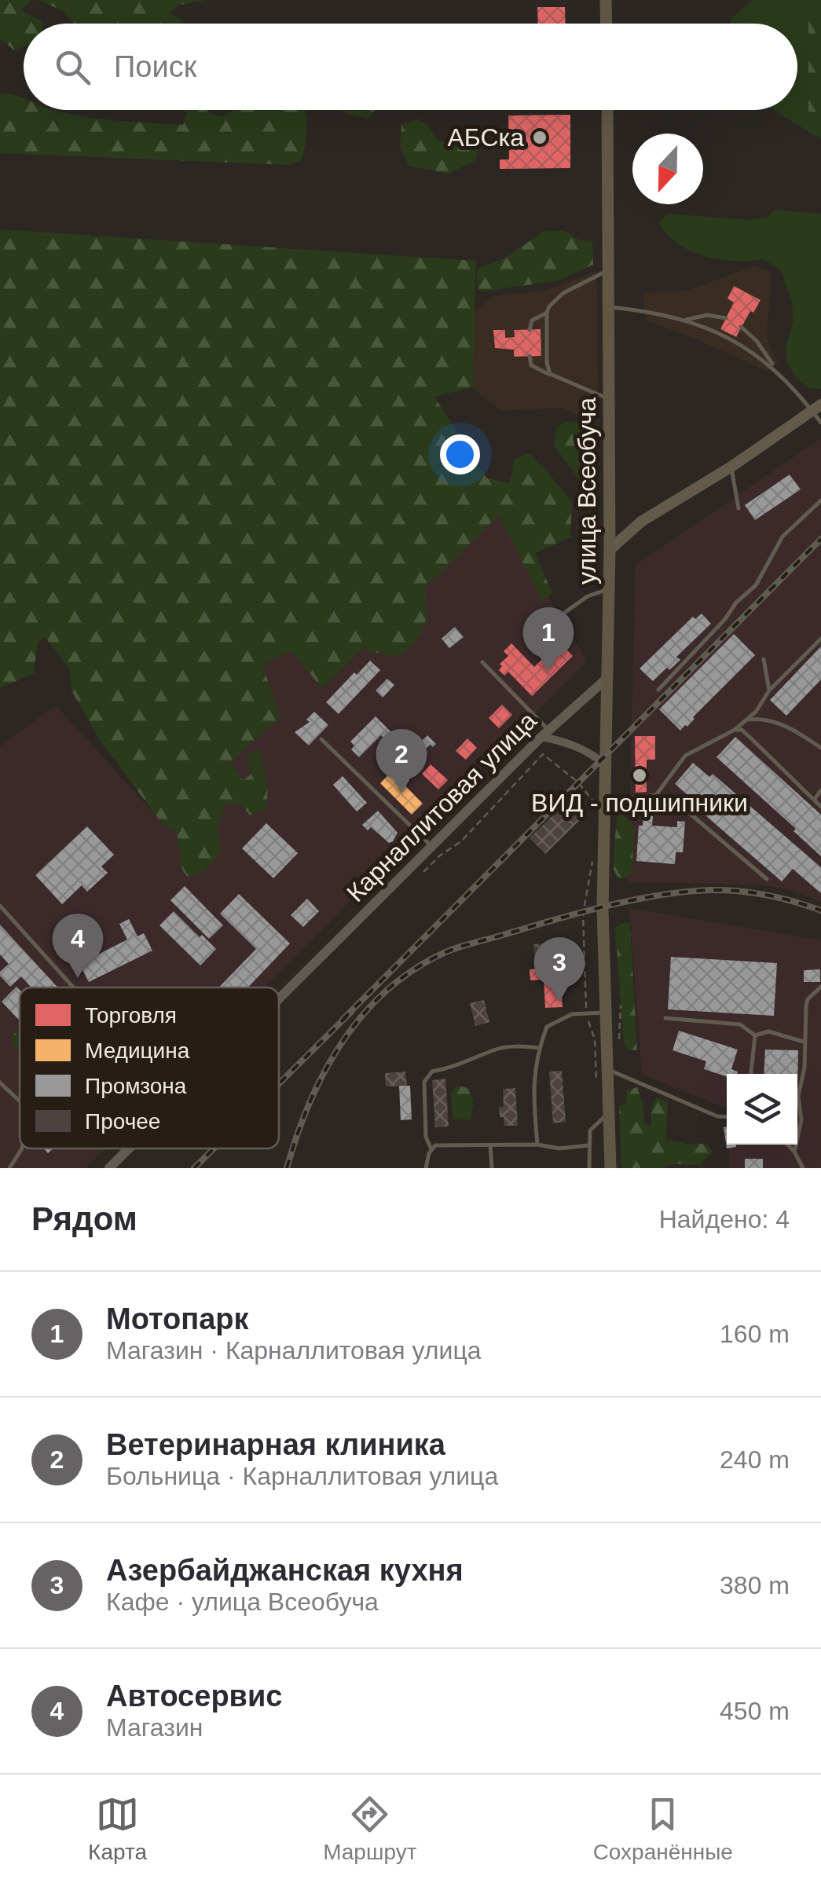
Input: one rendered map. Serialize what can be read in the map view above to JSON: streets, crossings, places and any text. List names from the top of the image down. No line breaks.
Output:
{"streets":{"main road":["улица Всеобуча"],"street":["Карналлитовая улица"]},"crossings":[["улица Всеобуча","Карналлитовая улица"]],"places":["АБСка","ВИД - подшипники"],"legend":["Торговля","Медицина","Промзона","Прочее"],"north":"bottom","page":{"search":"Поиск","pins":["1","2","4","3"],"heading":["Рядом","Найдено: 4"],"list":[{"mark":"1","name":"Мотопарк","note":"Магазин · Карналлитовая улица","value":"160 m"},{"mark":"2","name":"Ветеринарная клиника","note":"Больница · Карналлитовая улица","value":"240 m"},{"mark":"3","name":"Азербайджанская кухня","note":"Кафе · улица Всеобуча","value":"380 m"},{"mark":"4","name":"Автосервис","note":"Магазин","value":"450 m"}],"nav":["Карта","Маршрут","Сохранённые"]}}
